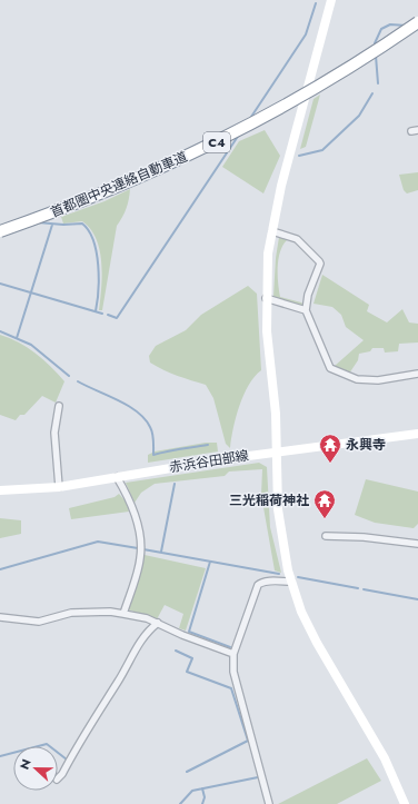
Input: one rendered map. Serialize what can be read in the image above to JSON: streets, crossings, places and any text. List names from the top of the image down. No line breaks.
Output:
{"streets":{"highway":["C4","首都圏中央連絡自動車道"],"street":["赤浜谷田部線"]},"places":{"temple":["永興寺","三光稲荷神社"]},"north":"left"}
